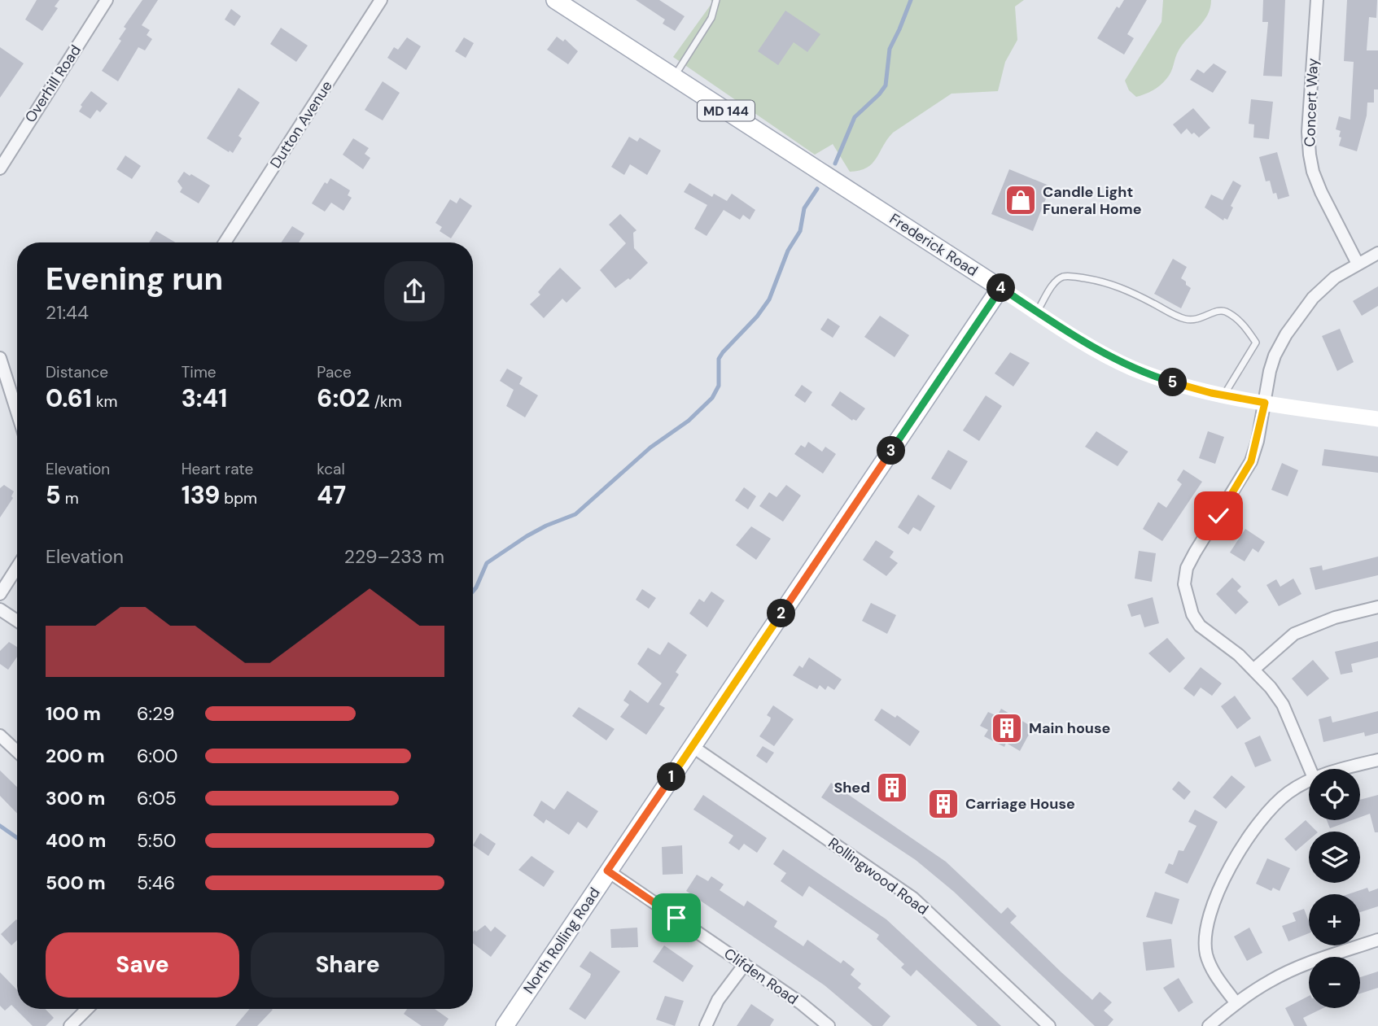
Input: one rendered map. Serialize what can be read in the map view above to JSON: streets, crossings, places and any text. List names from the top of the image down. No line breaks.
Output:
{"streets":{"main road":["MD 144","Frederick Road","North Rolling Road"],"street":["Overhill Road","Concert Way","Dutton Avenue","Rollingwood Road","Clifden Road"]},"crossings":[["Frederick Road","North Rolling Road"],["Rollingwood Road","North Rolling Road"],["North Rolling Road","Clifden Road"]],"places":{"shop":["Candle Light Funeral Home"],"building":["Main house","Shed","Carriage House"]},"page":{"heading":["Evening run","21:44"],"pins":["4","5","3","2","1"],"stats":[["Distance","0.61 km"],["Time","3:41"],["Pace","6:02 /km"],["Elevation","5 m"],["Heart rate","139 bpm"],["kcal","47"]],"chart":["Elevation","229–233 m"],"list":[{"name":"100 m","note":"6:29"},{"name":"200 m","note":"6:00"},{"name":"300 m","note":"6:05"},{"name":"400 m","note":"5:50"},{"name":"500 m","note":"5:46"}],"map_buttons":["+","−"],"buttons":["Save","Share"]}}
